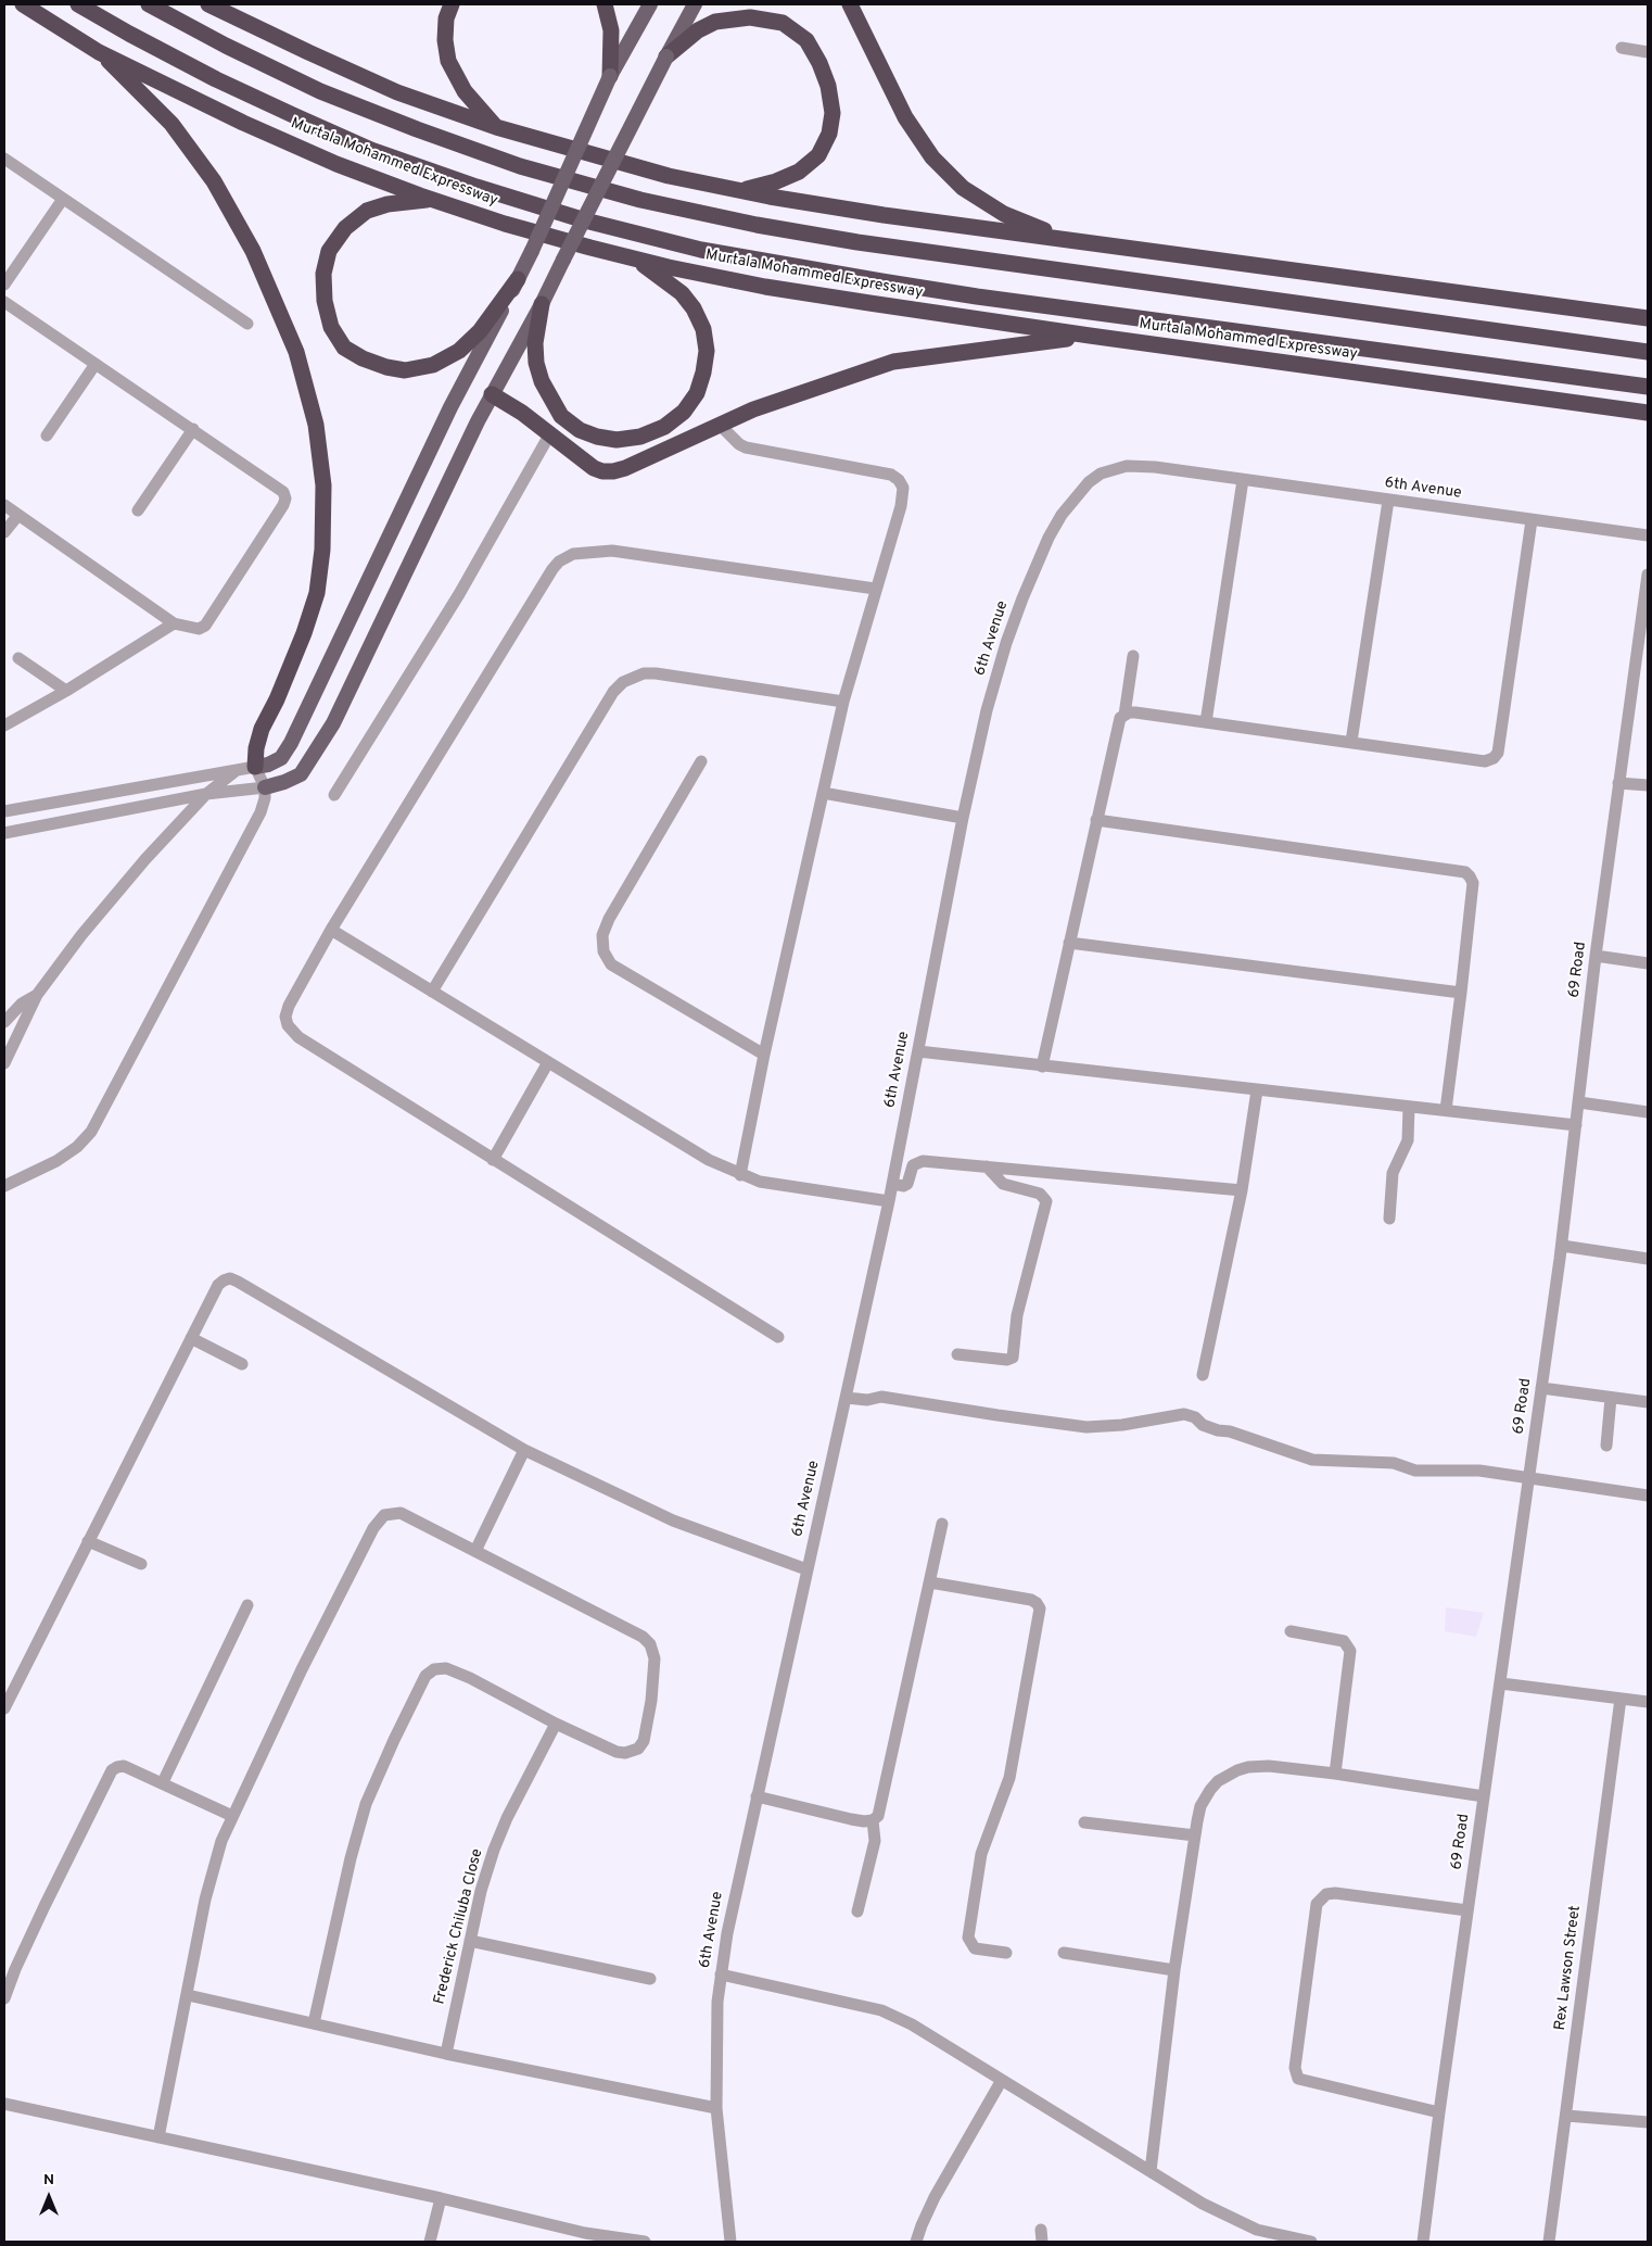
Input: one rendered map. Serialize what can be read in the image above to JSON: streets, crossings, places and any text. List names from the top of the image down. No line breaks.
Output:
{"streets":{"highway":["Murtala Mohammed Expressway"],"street":["6th Avenue","69 Road","Frederick Chiluba Close","Rex Lawson Street"]},"north":"top"}
